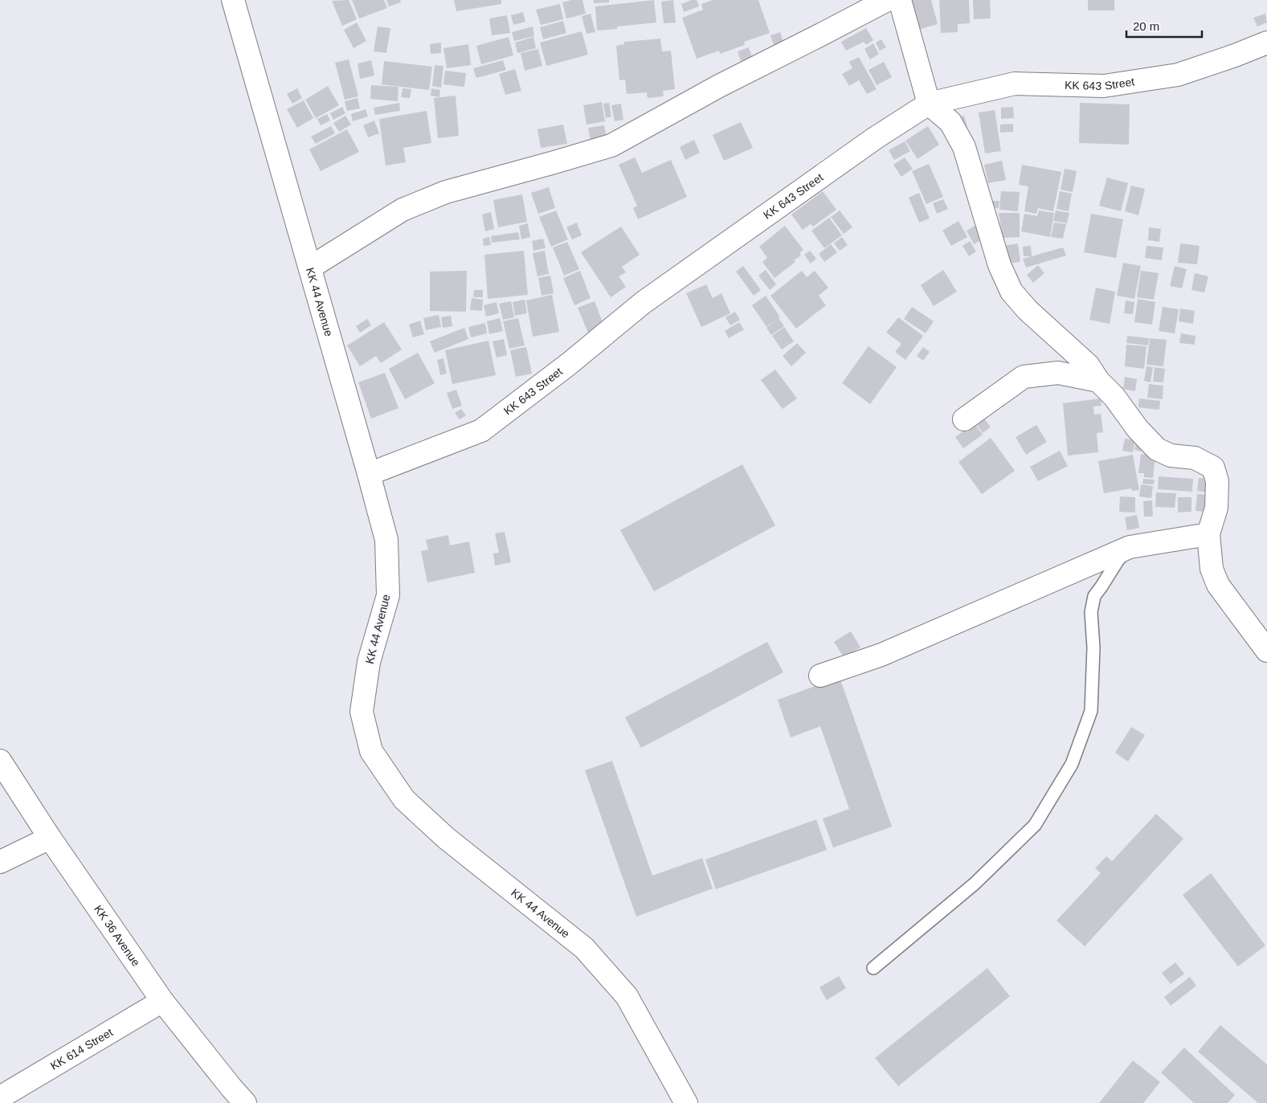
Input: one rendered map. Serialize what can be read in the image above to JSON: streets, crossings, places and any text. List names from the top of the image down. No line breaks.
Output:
{"streets":{"street":["KK 643 Street","KK 44 Avenue","KK 36 Avenue","KK 614 Street"]},"crossings":[["KK 643 Street","KK 44 Avenue"],["KK 36 Avenue","KK 614 Street"]],"scale_bar":"20 m"}
